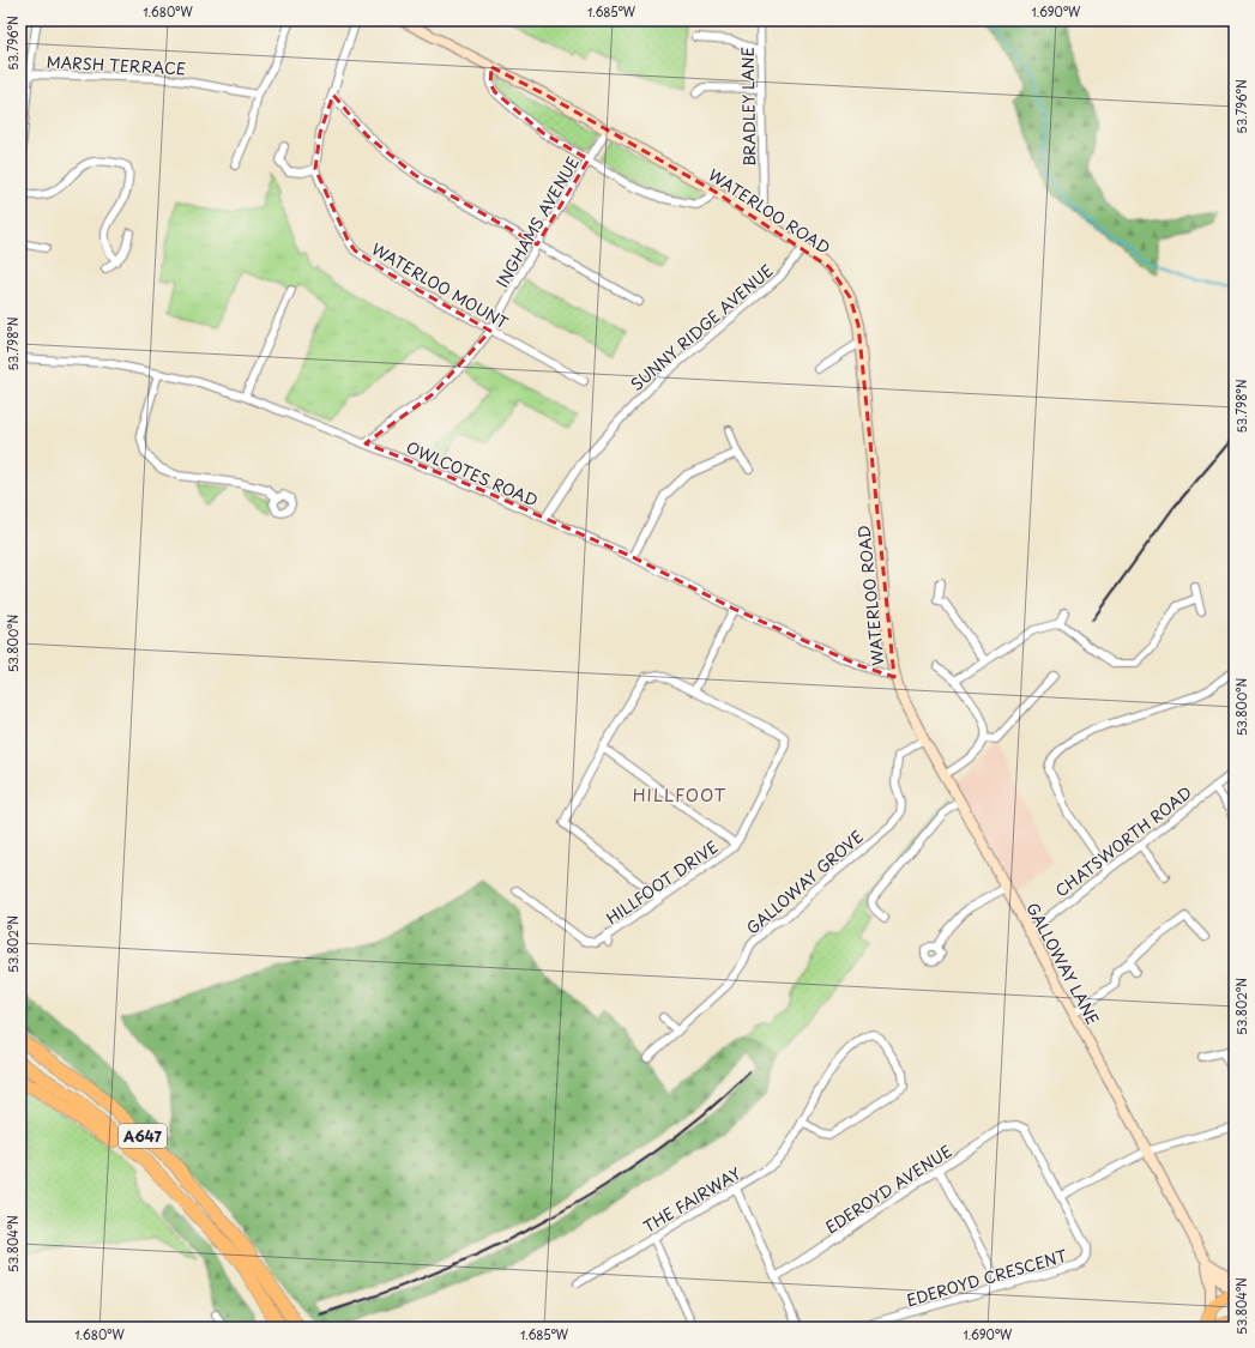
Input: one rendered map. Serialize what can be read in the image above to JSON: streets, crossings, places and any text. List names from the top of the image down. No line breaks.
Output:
{"streets":{"highway":["A647"],"main road":["WATERLOO ROAD","GALLOWAY LANE"],"street":["MARSH TERRACE","BRADLEY LANE","INGHAMS AVENUE","WATERLOO MOUNT","SUNNY RIDGE AVENUE","OWLCOTES ROAD","CHATSWORTH ROAD","HILLFOOT DRIVE","GALLOWAY GROVE","EDEROYD AVENUE","THE FAIRWAY","EDEROYD CRESCENT"]},"crossings":[["BRADLEY LANE","WATERLOO ROAD"],["WATERLOO ROAD","INGHAMS AVENUE"],["WATERLOO ROAD","SUNNY RIDGE AVENUE"],["WATERLOO ROAD","OWLCOTES ROAD"],["WATERLOO ROAD","GALLOWAY LANE"],["INGHAMS AVENUE","WATERLOO MOUNT"],["INGHAMS AVENUE","OWLCOTES ROAD"],["SUNNY RIDGE AVENUE","OWLCOTES ROAD"],["OWLCOTES ROAD","GALLOWAY LANE"],["CHATSWORTH ROAD","GALLOWAY LANE"],["GALLOWAY GROVE","GALLOWAY LANE"],["EDEROYD AVENUE","EDEROYD CRESCENT"]],"districts":["HILLFOOT"],"coordinates":["1.680°W","1.685°W","1.690°W","53.796°N","53.798°N","53.800°N","53.802°N","53.804°N"]}
